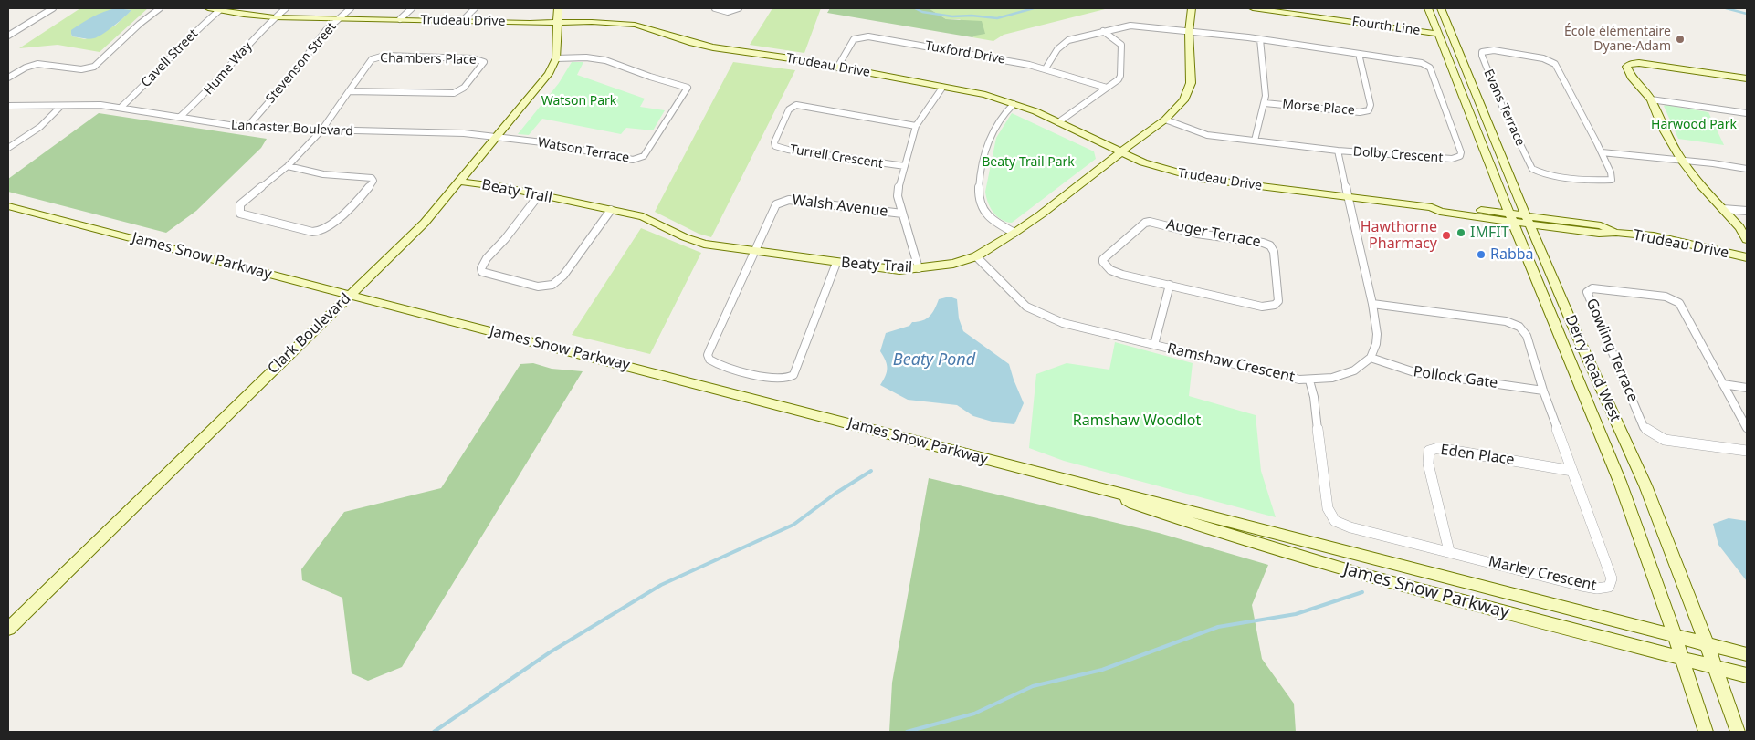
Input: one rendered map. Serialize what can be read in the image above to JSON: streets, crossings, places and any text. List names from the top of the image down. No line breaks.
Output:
{"streets":{"street":["Trudeau Drive","Fourth Line","Tuxford Drive","Cavell Street","Chambers Place","Stevenson Street","Hume Way","Morse Place","Evans Terrace","Lancaster Boulevard","Watson Terrace","Dolby Crescent","Turrell Crescent","Beaty Trail","Walsh Avenue","Auger Terrace","James Snow Parkway","Clark Boulevard","Gowling Terrace","Ramshaw Crescent","Derry Road West","Pollock Gate","Eden Place","Marley Crescent"]},"crossings":[["Trudeau Drive","Tuxford Drive"],["Trudeau Drive","Cavell Street"],["Trudeau Drive","Stevenson Street"],["Trudeau Drive","Hume Way"],["Trudeau Drive","Beaty Trail"],["Trudeau Drive","Clark Boulevard"],["Trudeau Drive","Derry Road West"],["Fourth Line","Derry Road West"],["Tuxford Drive","Dolby Crescent"],["Cavell Street","Lancaster Boulevard"],["Chambers Place","Lancaster Boulevard"],["Stevenson Street","Lancaster Boulevard"],["Hume Way","Lancaster Boulevard"],["Morse Place","Dolby Crescent"],["Lancaster Boulevard","Watson Terrace"],["Lancaster Boulevard","Clark Boulevard"],["Watson Terrace","Clark Boulevard"],["Dolby Crescent","Beaty Trail"],["Beaty Trail","Walsh Avenue"],["Beaty Trail","Clark Boulevard"],["Beaty Trail","Ramshaw Crescent"],["James Snow Parkway","Clark Boulevard"],["James Snow Parkway","Derry Road West"],["Ramshaw Crescent","Pollock Gate"],["Ramshaw Crescent","Marley Crescent"],["Pollock Gate","Marley Crescent"],["Eden Place","Marley Crescent"]],"water":["Beaty Pond"],"parks":["Watson Park","Harwood Park","Beaty Trail Park","Ramshaw Woodlot"],"places":["École élémentaire Dyane-Adam","IMFIT","Hawthorne Pharmacy","Rabba"]}
